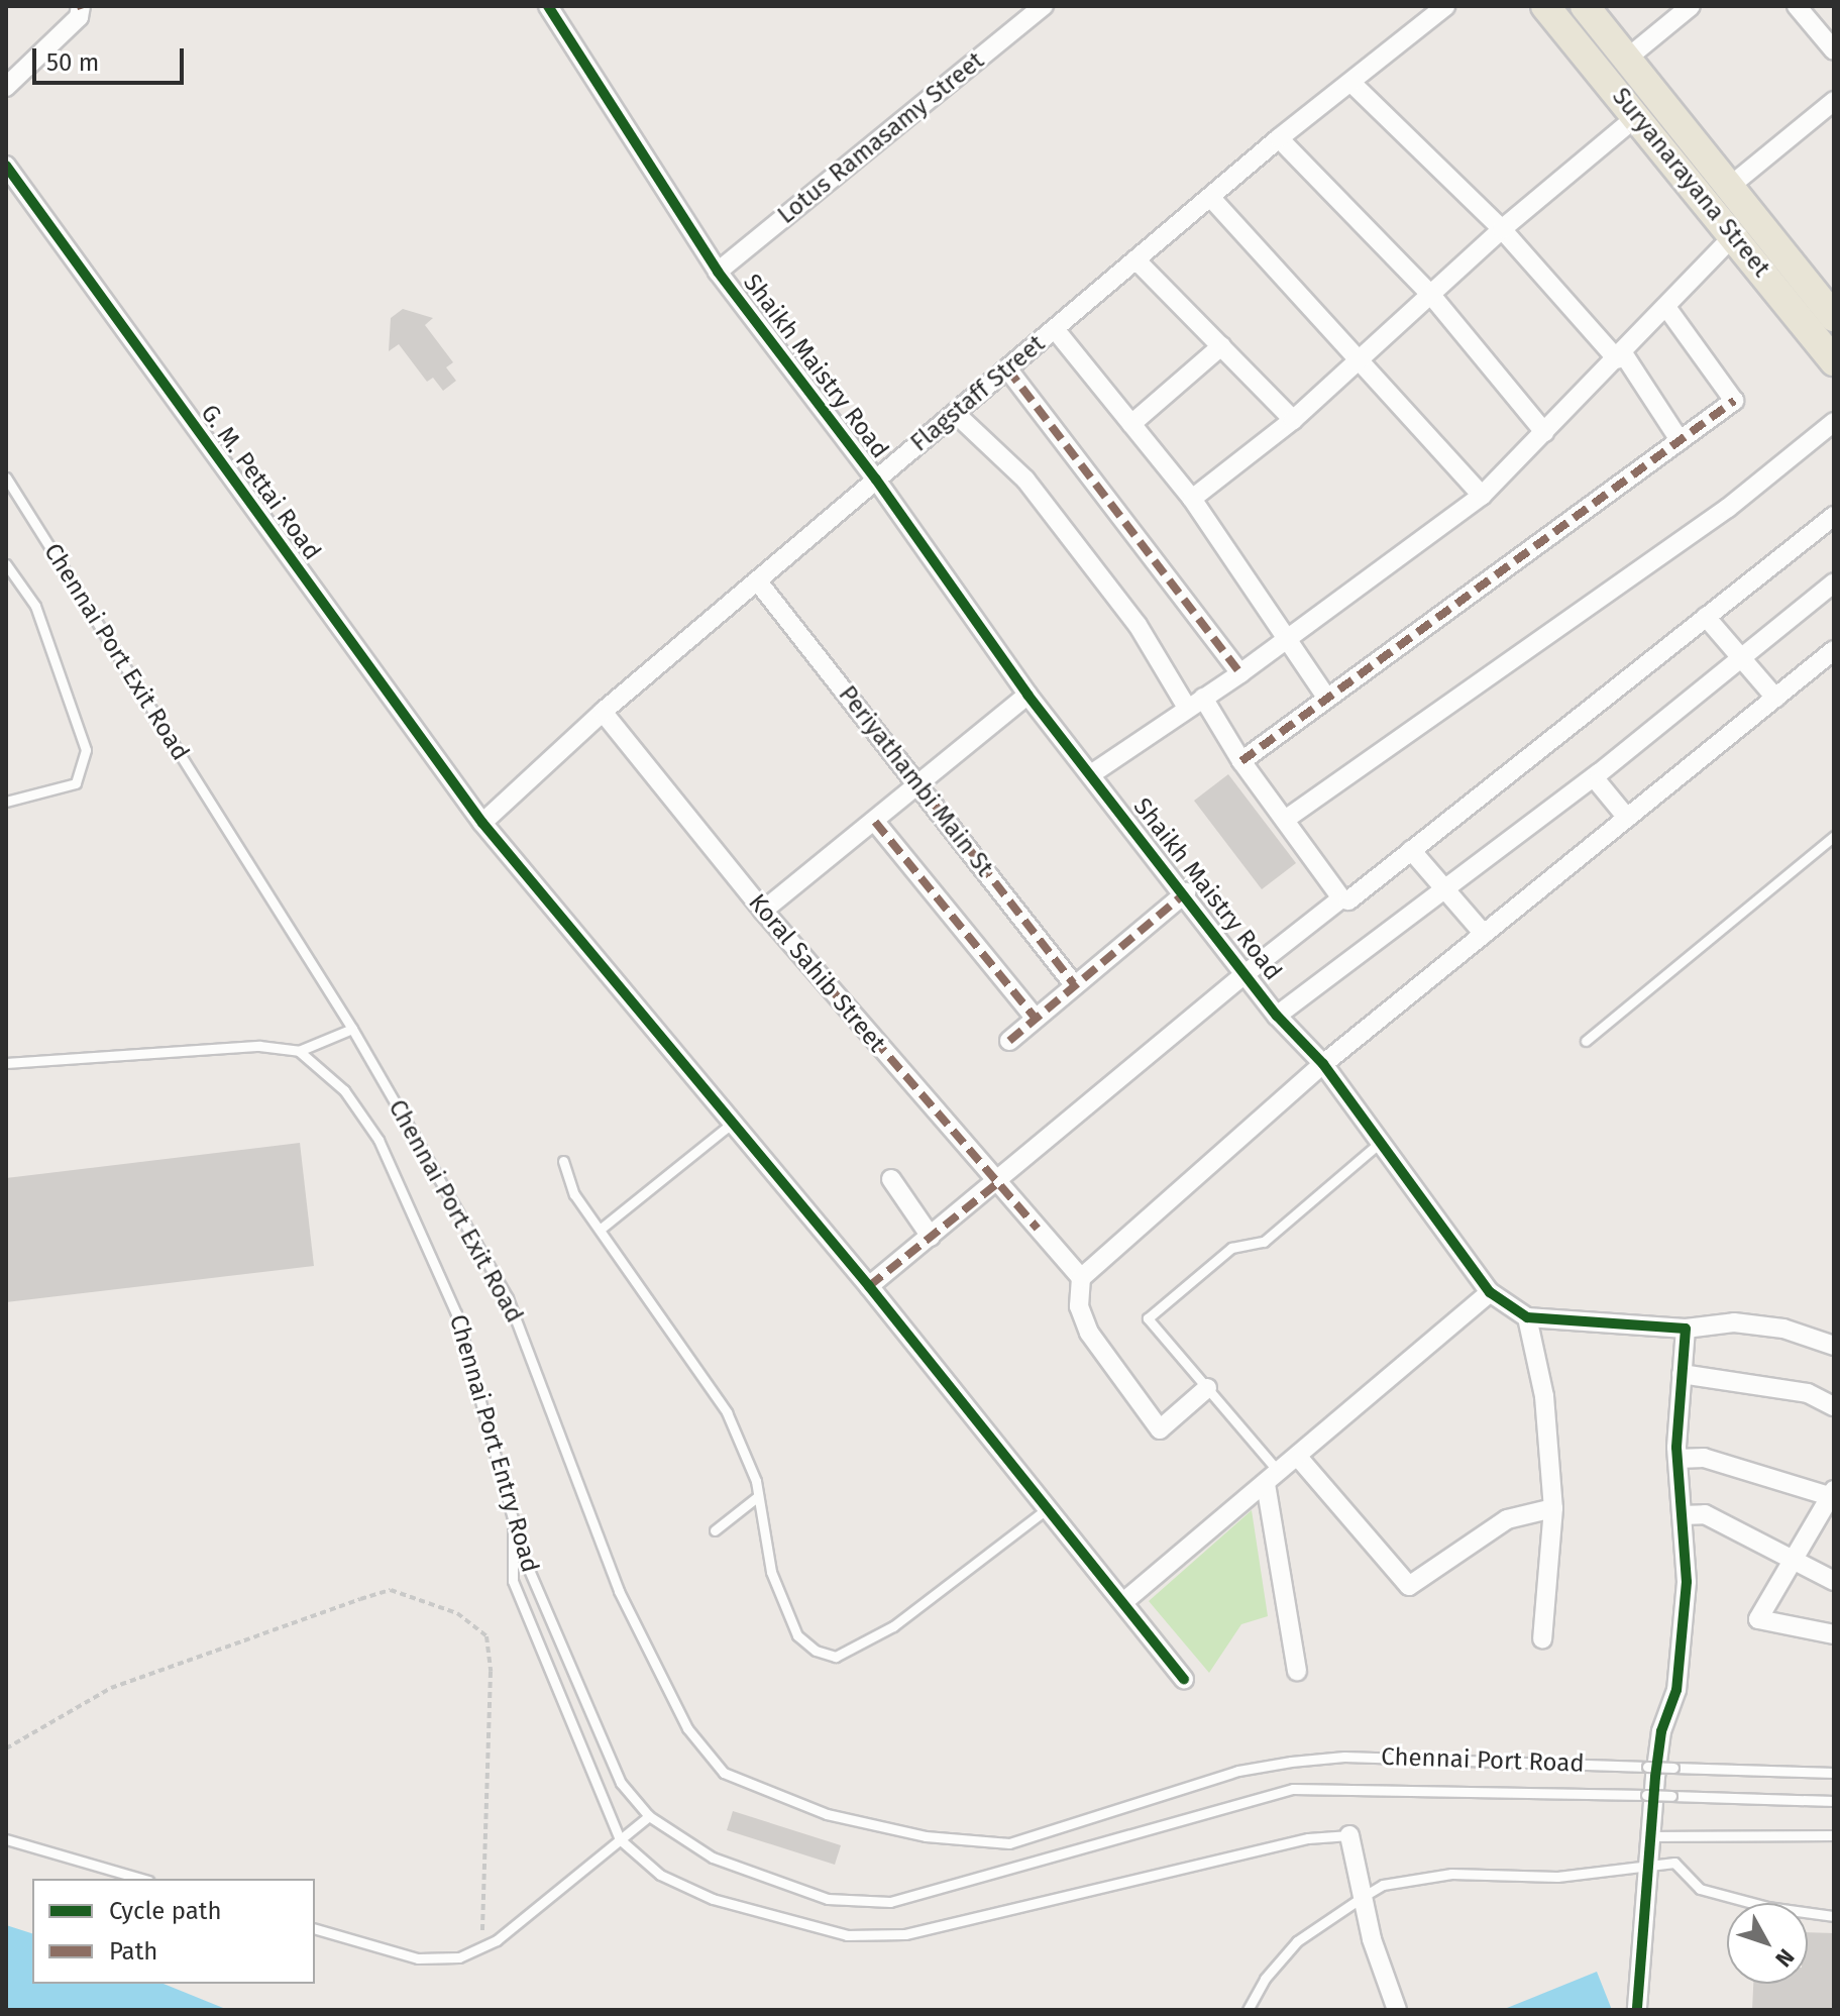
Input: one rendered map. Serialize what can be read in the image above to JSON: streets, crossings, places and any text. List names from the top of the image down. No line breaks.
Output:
{"streets":{"main road":["Suryanarayana Street"],"street":["Lotus Ramasamy Street","Shaikh Maistry Road","Flagstaff Street","G. M. Pettai Road","Periyathambi Main St","Koral Sahib Street"],"lane":["Chennai Port Exit Road","Chennai Port Entry Road","Chennai Port Road"]},"crossings":[["Lotus Ramasamy Street","Shaikh Maistry Road"],["Shaikh Maistry Road","Flagstaff Street"],["Flagstaff Street","G. M. Pettai Road"],["Flagstaff Street","Periyathambi Main St"],["Flagstaff Street","Koral Sahib Street"],["Chennai Port Exit Road","Chennai Port Road"],["Chennai Port Entry Road","Chennai Port Road"]],"legend":["Cycle path","Path"],"scale_bar":"50 m","north":"bottom right"}
